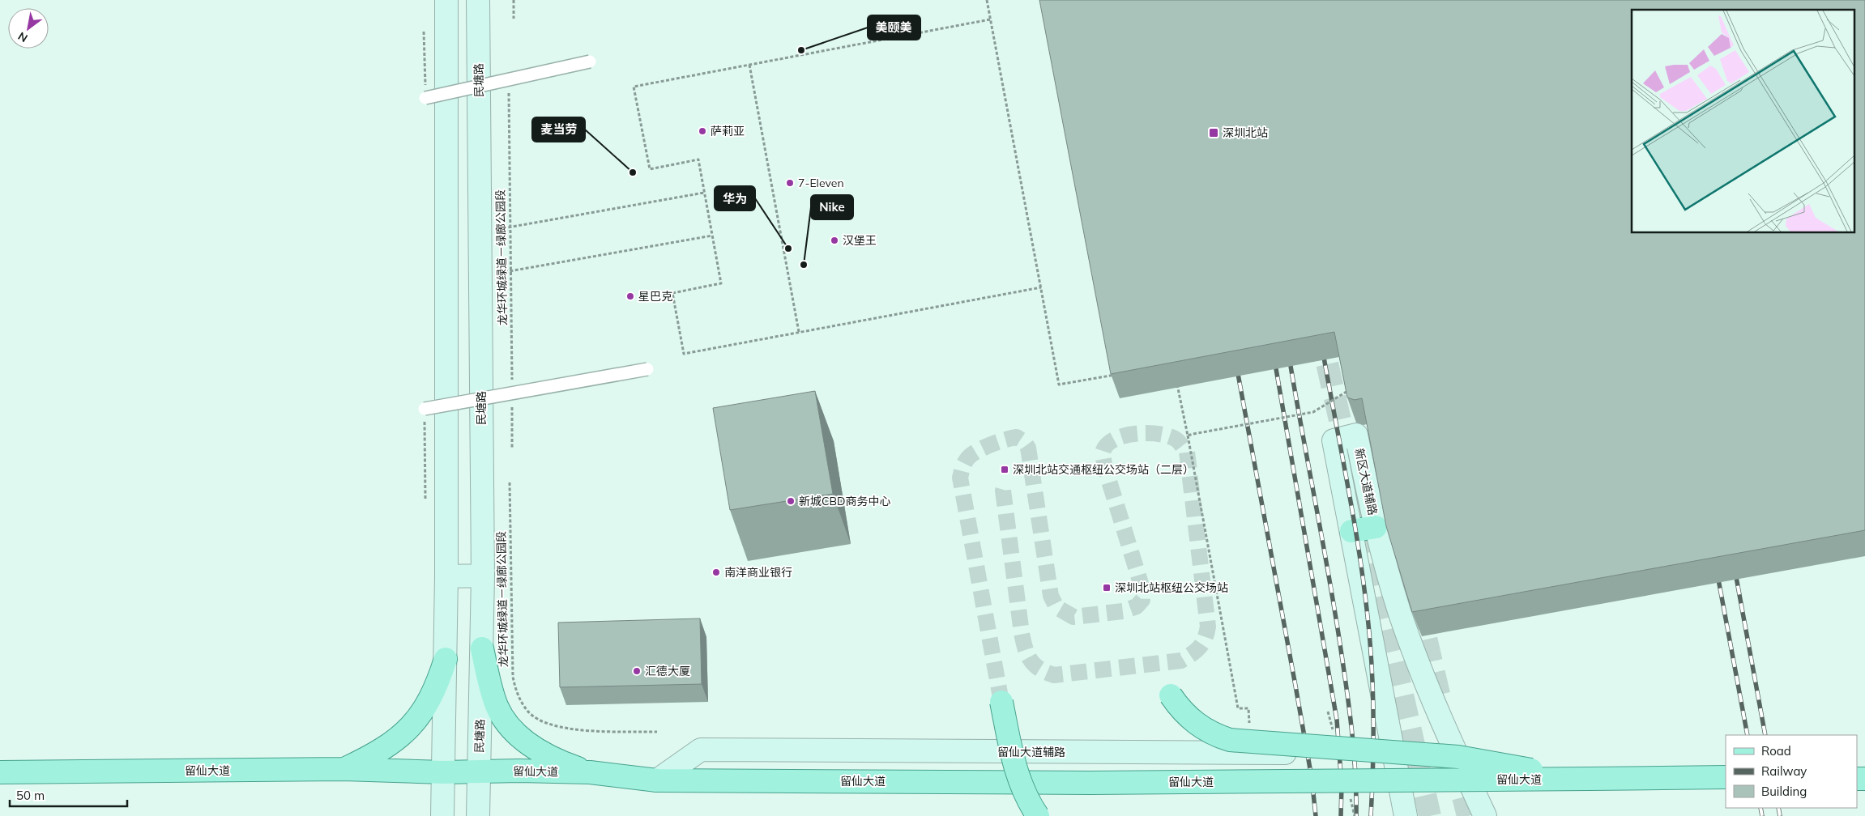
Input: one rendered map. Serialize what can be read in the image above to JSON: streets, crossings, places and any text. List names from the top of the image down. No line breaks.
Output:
{"streets":{"main road":["民塘路","新区大道辅路","留仙大道辅路","留仙大道"],"path":["龙华环城绿道－绿廊公园段"]},"crossings":[["民塘路","留仙大道"],["新区大道辅路","留仙大道辅路"],["留仙大道辅路","留仙大道"]],"places":{"other":["美颐美","萨莉亚","麦当劳","7-Eleven","汉堡王","华为","Nike","星巴克","新城CBD商务中心","南洋商业银行","汇德大厦"],"transit":["深圳北站","深圳北站交通枢纽公交场站（二层）","深圳北站枢纽公交场站"]},"legend":["Road","Railway","Building"],"scale_bar":"50 m","north":"bottom left"}
